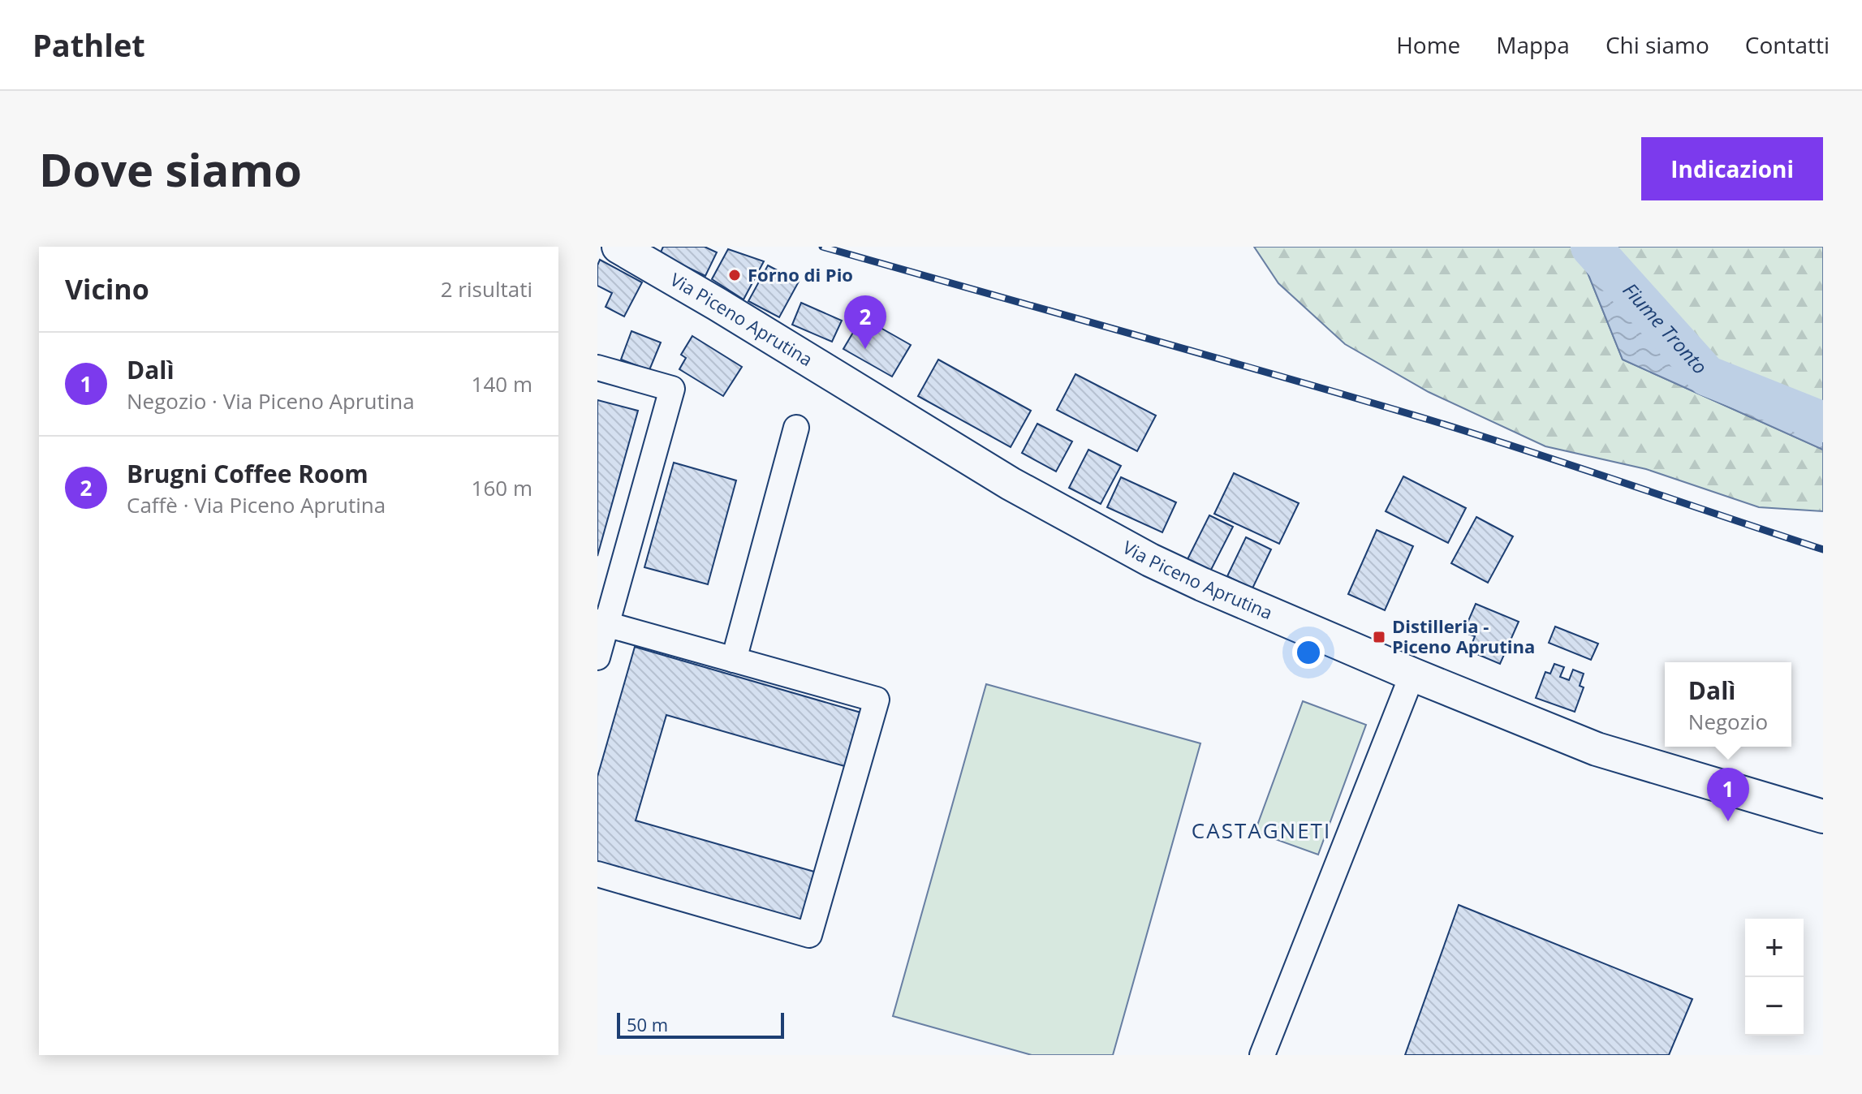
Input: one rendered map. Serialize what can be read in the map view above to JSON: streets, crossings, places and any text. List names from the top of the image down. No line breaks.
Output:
{"streets":{"main road":["Via Piceno Aprutina"]},"districts":["CASTAGNETI"],"water":["Fiume Tronto"],"places":{"other":["Forno di Pio"],"transit":["Distilleria - Piceno Aprutina"]},"scale_bar":"50 m","page":{"header":"Pathlet","nav":["Home","Mappa","Chi siamo","Contatti"],"buttons":"Indicazioni","title":"Dove siamo","heading":["Vicino","2 risultati"],"pins":["2","1"],"list":[{"mark":"1","name":"Dalì","note":"Negozio · Via Piceno Aprutina","value":"140 m"},{"mark":"2","name":"Brugni Coffee Room","note":"Caffè · Via Piceno Aprutina","value":"160 m"}],"popup":["Dalì","Negozio"],"map_buttons":["+","−"],"scale":"50 m"}}
